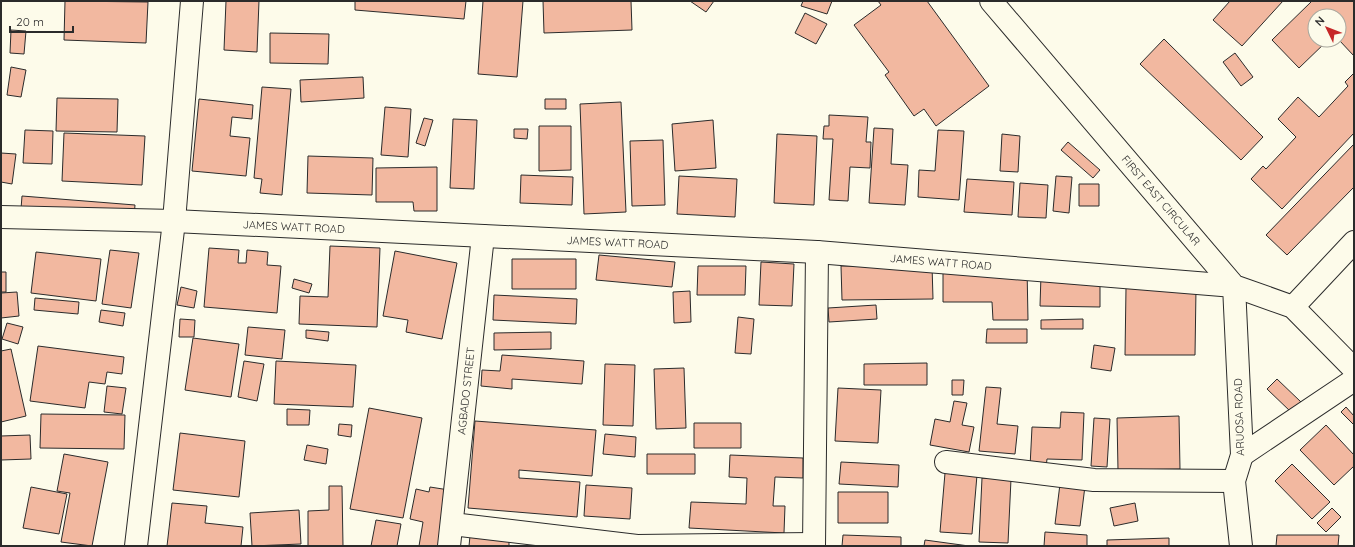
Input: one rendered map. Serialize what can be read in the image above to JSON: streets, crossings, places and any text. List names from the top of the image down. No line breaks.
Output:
{"streets":{"street":["FIRST EAST CIRCULAR","JAMES WATT ROAD","AGBADO STREET","ARUOSA ROAD"]},"crossings":[["FIRST EAST CIRCULAR","JAMES WATT ROAD"],["FIRST EAST CIRCULAR","ARUOSA ROAD"],["JAMES WATT ROAD","AGBADO STREET"],["JAMES WATT ROAD","ARUOSA ROAD"]],"scale_bar":"20 m","north":"top left"}
